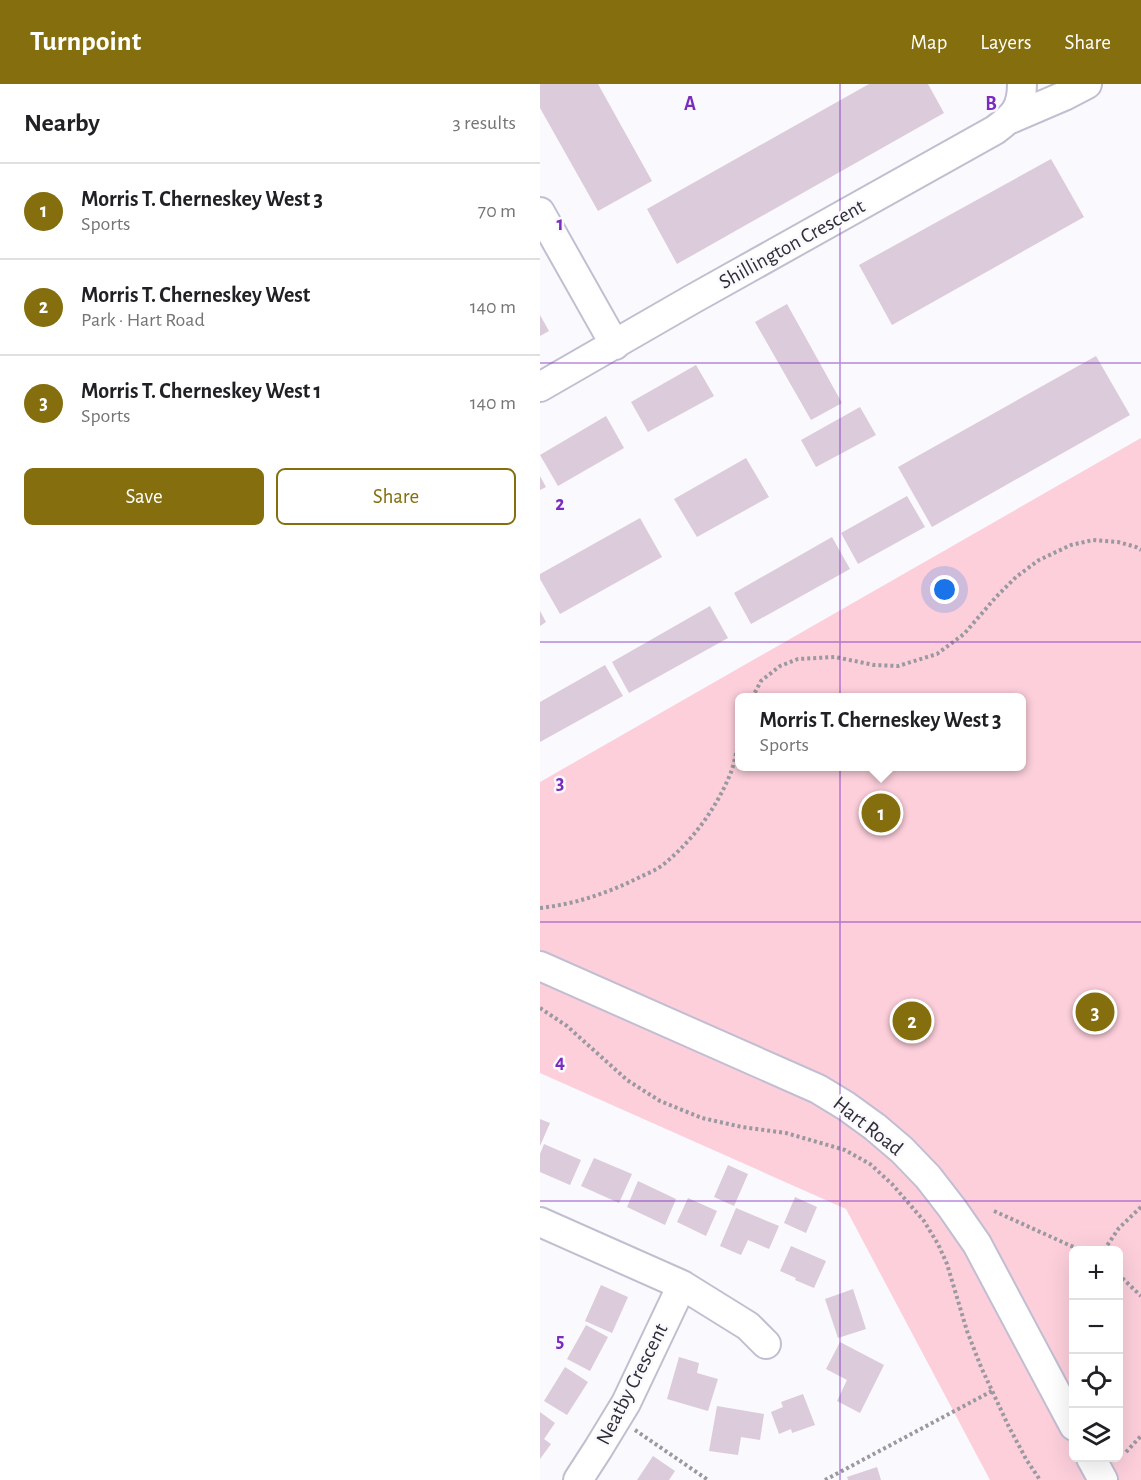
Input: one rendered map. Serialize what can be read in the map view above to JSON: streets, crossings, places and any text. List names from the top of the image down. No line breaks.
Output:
{"streets":{"street":["Shillington Crescent","Hart Road","Neatby Crescent"]},"page":{"header":"Turnpoint","nav":["Map","Layers","Share"],"heading":["Nearby","3 results"],"list":[{"mark":"1","name":"Morris T. Cherneskey West 3","note":"Sports","value":"70 m"},{"mark":"2","name":"Morris T. Cherneskey West","note":"Park · Hart Road","value":"140 m"},{"mark":"3","name":"Morris T. Cherneskey West 1","note":"Sports","value":"140 m"}],"buttons":["Save","Share"],"popup":["Morris T. Cherneskey West 3","Sports"],"pins":["1","3","2"],"map_buttons":["+","−"]},"grid":{"columns":["A","B"],"rows":["1","2","3","4","5"]}}
